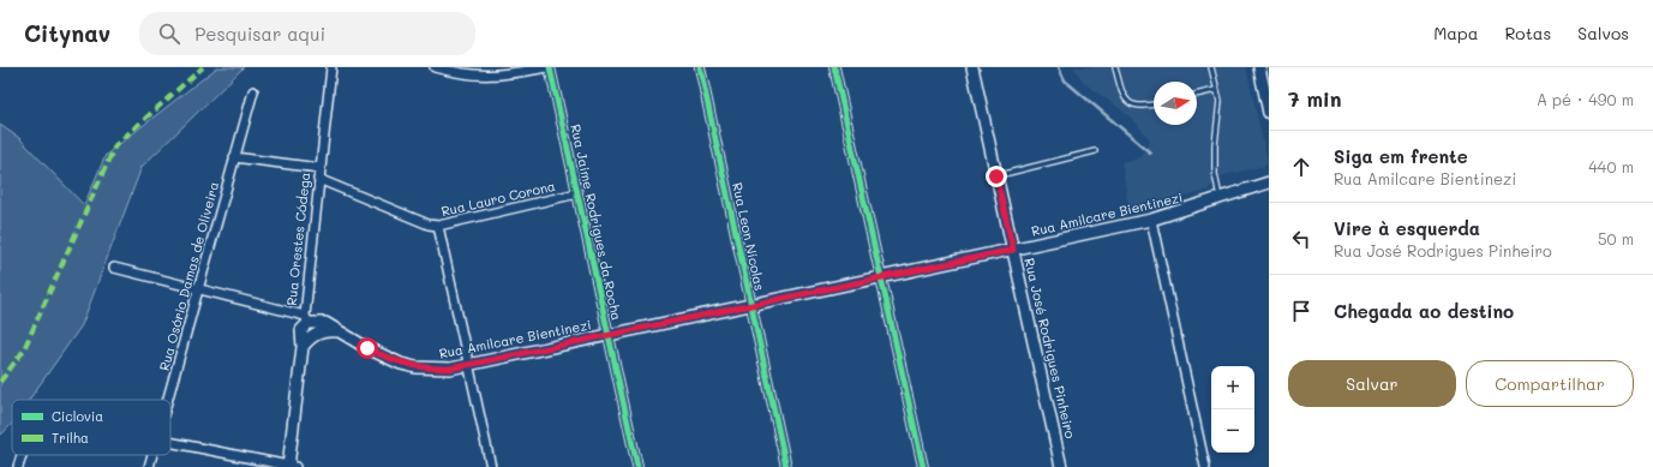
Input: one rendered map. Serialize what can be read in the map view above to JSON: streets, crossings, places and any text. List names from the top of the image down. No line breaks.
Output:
{"streets":{"main road":["Rua Amilcare Bientinezi","Rua Orestes Códega","Rua José Rodrigues Pinheiro"],"street":["Rua Lauro Corona","Rua Jaime Rodrigues da Rocha","Rua Leon Nícolas","Rua Osório Damas de Oliveira"]},"crossings":[["Rua Lauro Corona","Rua Jaime Rodrigues da Rocha"],["Rua Lauro Corona","Rua Orestes Códega"],["Rua Amilcare Bientinezi","Rua Jaime Rodrigues da Rocha"],["Rua Amilcare Bientinezi","Rua Leon Nícolas"],["Rua Amilcare Bientinezi","Rua Orestes Códega"],["Rua Amilcare Bientinezi","Rua Osório Damas de Oliveira"],["Rua Amilcare Bientinezi","Rua José Rodrigues Pinheiro"]],"legend":["Ciclovia","Trilha"],"north":"right","page":{"header":"Citynav","search":"Pesquisar aqui","nav":["Mapa","Rotas","Salvos"],"heading":["7 min","A pé · 490 m"],"list":[["Siga em frente","Rua Amilcare Bientinezi","440 m"],["Vire à esquerda","Rua José Rodrigues Pinheiro","50 m"],"Chegada ao destino"],"buttons":["Salvar","Compartilhar"],"map_buttons":["+","−"]}}
